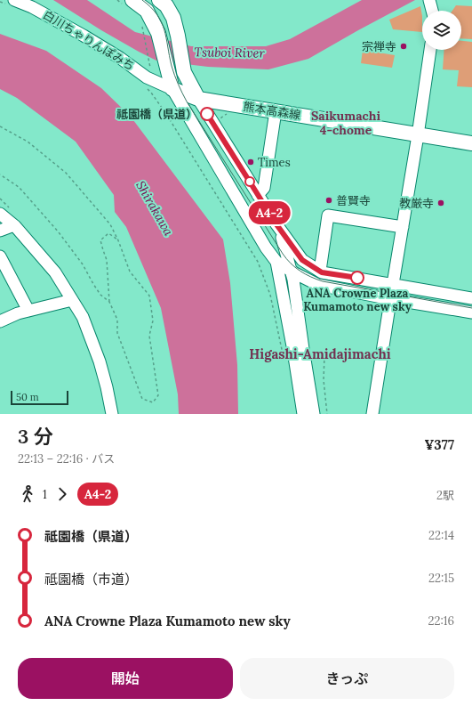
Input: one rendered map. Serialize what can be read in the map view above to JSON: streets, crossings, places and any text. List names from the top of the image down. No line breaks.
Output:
{"streets":{"main road":["熊本高森線"]},"districts":["Saikumachi 4-chome","Higashi-Amidajimachi"],"water":["Tsuboi River","Shirakawa"],"places":["宗禅寺","祗園橋（県道）","Times","普賢寺","教厳寺","ANA Crowne Plaza Kumamoto new sky"],"lines":["bus line A4-2"],"scale_bar":"50 m","page":{"on_map":"A4-2","scale":"50 m","heading":["3 分","22:13 – 22:16 · バス","¥377"],"legs":["1","A4-2","2駅"],"list":[{"name":"祗園橋（県道）","value":"22:14"},{"name":"祗園橋（市道）","value":"22:15"},{"name":"ANA Crowne Plaza Kumamoto new sky","value":"22:16"}],"buttons":["開始","きっぷ"]}}
